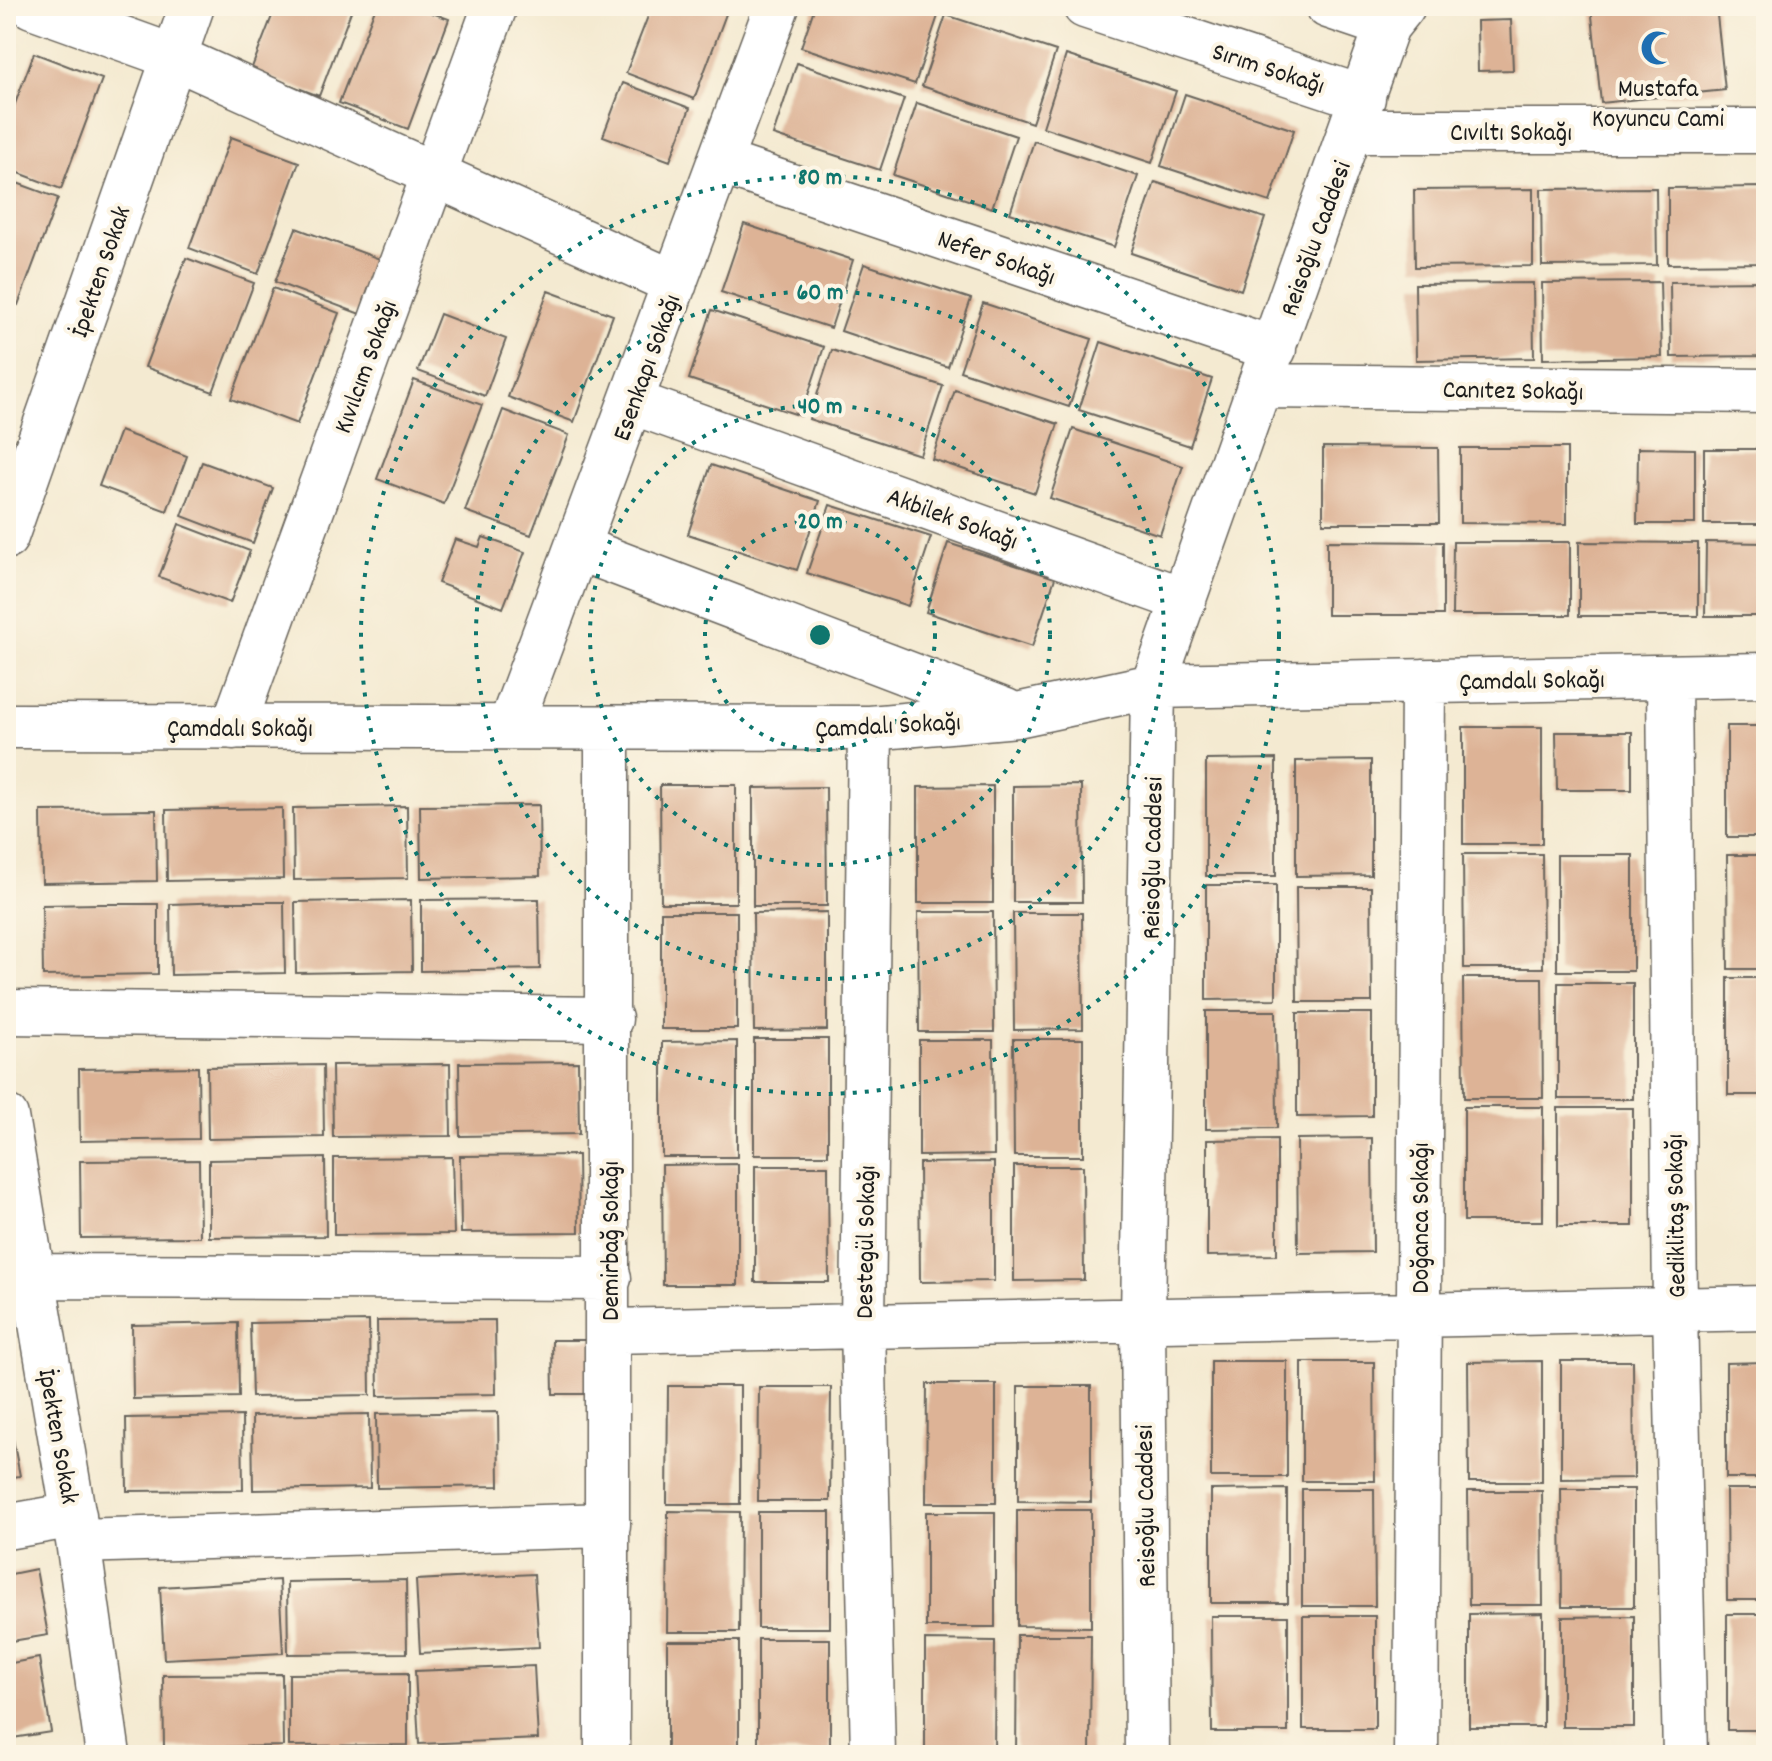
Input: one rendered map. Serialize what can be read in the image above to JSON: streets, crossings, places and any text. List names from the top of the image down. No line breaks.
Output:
{"streets":{"street":["Sırım Sokağı","Cıvıltı Sokağı","Reisoğlu Caddesi","Nefer Sokağı","İpekten Sokak","Kıvılcım Sokağı","Esenkapı Sokağı","Canıtez Sokağı","Akbilek Sokağı","Çamdalı Sokağı","Gediklitaş Sokağı","Doğanca Sokağı","Demirbağ Sokağı","Destegül Sokağı"]},"crossings":[["Sırım Sokağı","Cıvıltı Sokağı"],["Sırım Sokağı","Reisoğlu Caddesi"],["Cıvıltı Sokağı","Reisoğlu Caddesi"],["Reisoğlu Caddesi","Nefer Sokağı"],["Reisoğlu Caddesi","Canıtez Sokağı"],["Reisoğlu Caddesi","Akbilek Sokağı"],["Reisoğlu Caddesi","Çamdalı Sokağı"],["Nefer Sokağı","Esenkapı Sokağı"],["Nefer Sokağı","Canıtez Sokağı"],["Kıvılcım Sokağı","Çamdalı Sokağı"],["Esenkapı Sokağı","Akbilek Sokağı"],["Esenkapı Sokağı","Çamdalı Sokağı"],["Çamdalı Sokağı","Gediklitaş Sokağı"],["Çamdalı Sokağı","Doğanca Sokağı"],["Çamdalı Sokağı","Demirbağ Sokağı"],["Çamdalı Sokağı","Destegül Sokağı"]],"places":{"mosque":["Mustafa Koyuncu Cami"]},"rings":["80 m","60 m","40 m","20 m"]}
